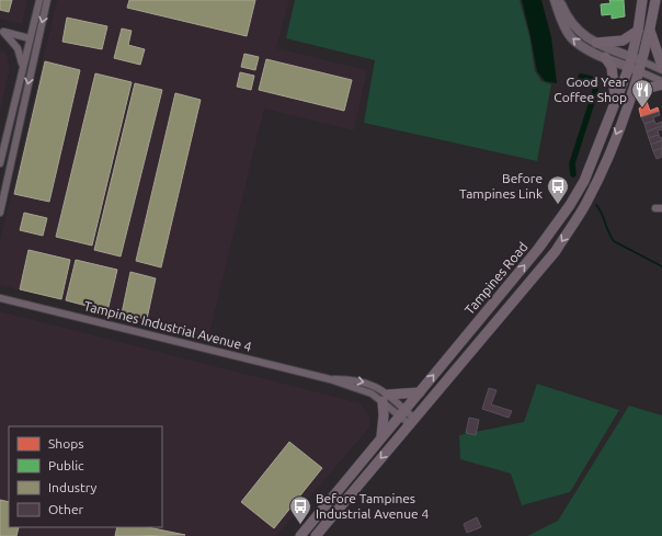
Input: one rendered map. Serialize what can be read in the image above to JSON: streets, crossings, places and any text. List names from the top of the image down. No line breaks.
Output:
{"streets":{"main road":["Tampines Road"],"street":["Tampines Industrial Avenue 4"]},"crossings":[["Tampines Road","Tampines Industrial Avenue 4"]],"places":{"restaurant":["Good Year Coffee Shop"],"bus stop":["Before Tampines Link","Before Tampines Industrial Avenue 4"]},"legend":["Shops","Public","Industry","Other"]}
